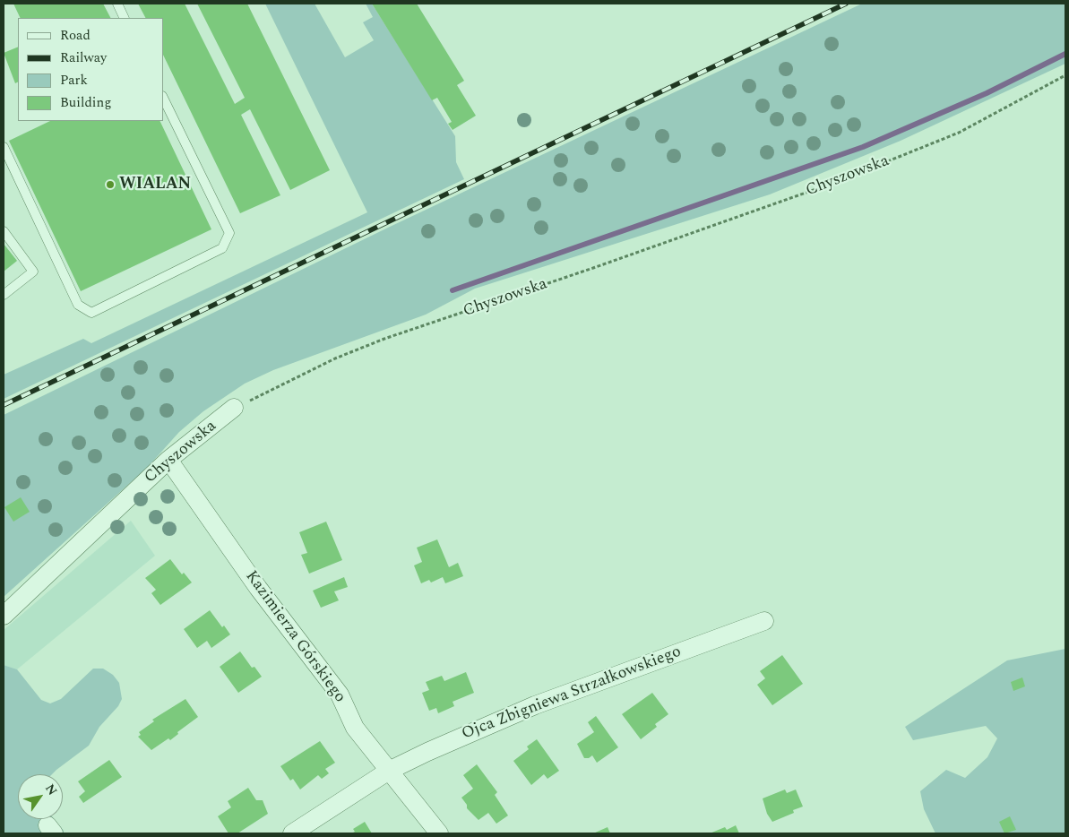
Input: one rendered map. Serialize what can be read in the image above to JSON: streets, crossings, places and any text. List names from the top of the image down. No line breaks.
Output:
{"streets":{"street":["Chyszowska","Kazimierza Górskiego","Ojca Zbigniewa Strzałkowskiego"]},"crossings":[["Chyszowska","Kazimierza Górskiego"],["Kazimierza Górskiego","Ojca Zbigniewa Strzałkowskiego"]],"places":["WIALAN"],"legend":["Road","Railway","Park","Building"],"north":"top right"}
